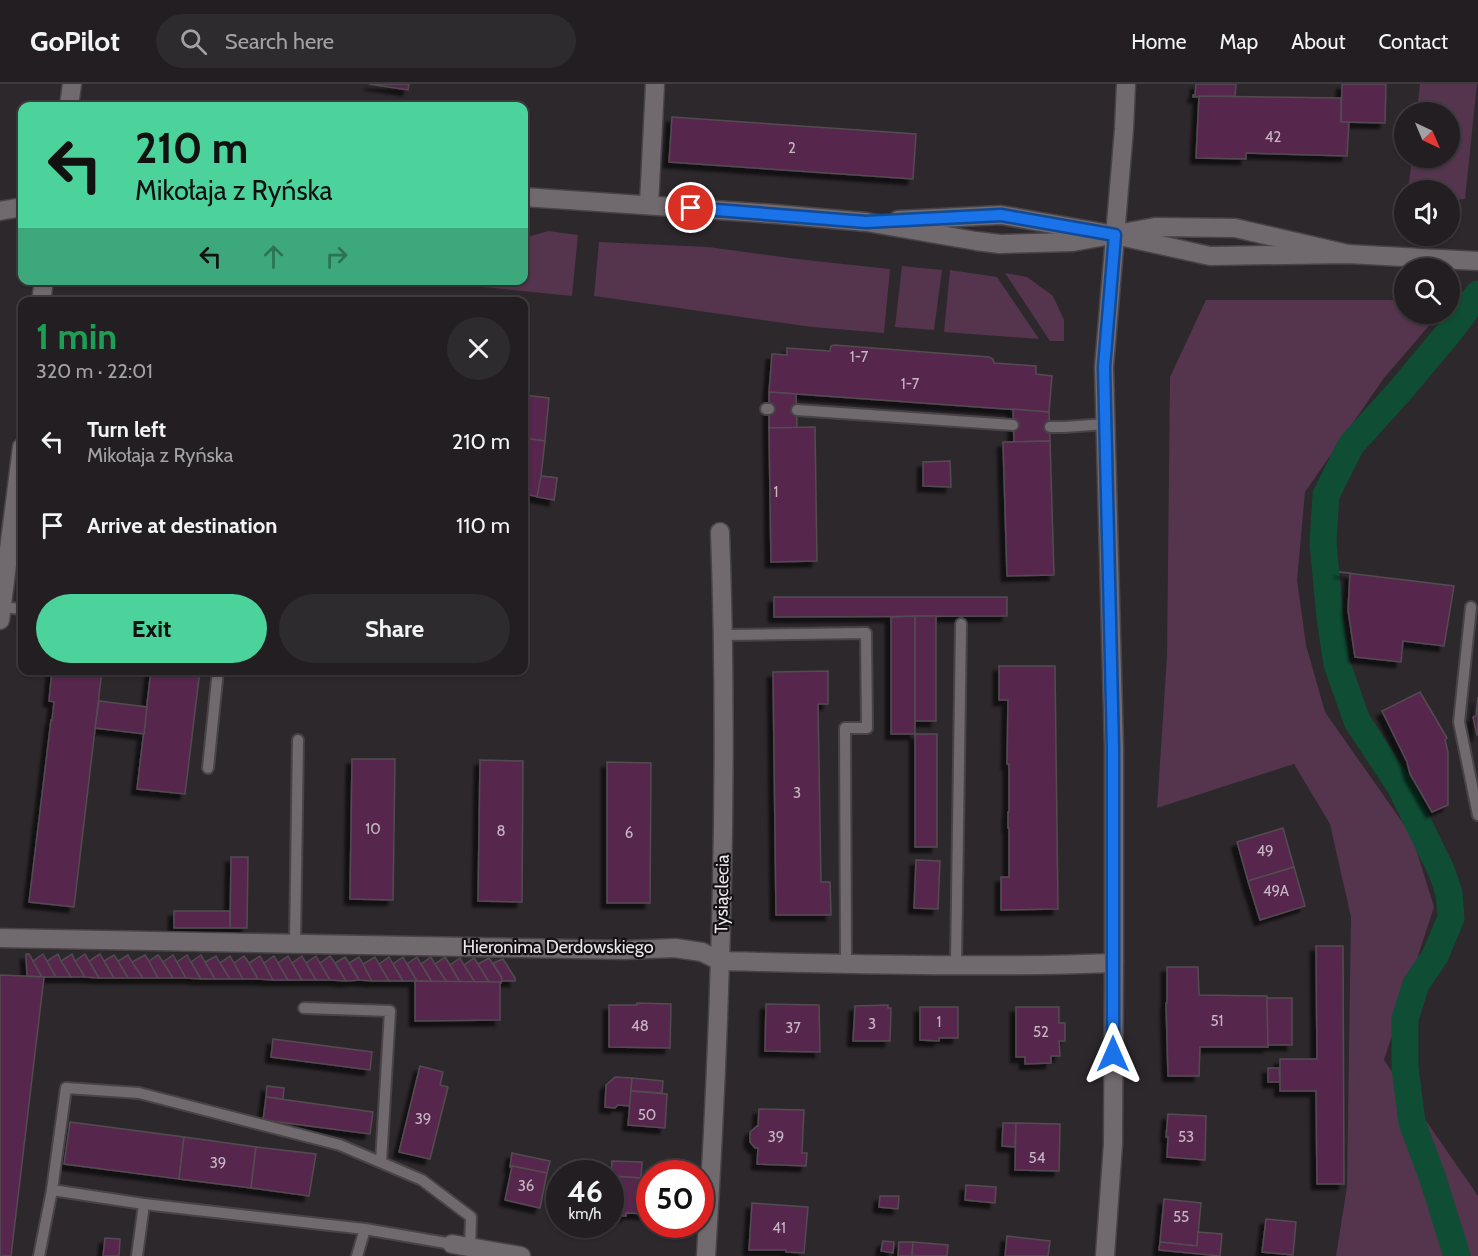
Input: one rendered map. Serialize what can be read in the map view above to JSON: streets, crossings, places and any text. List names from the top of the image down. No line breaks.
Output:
{"streets":{"street":["Tysiąclecia","Hieronima Derdowskiego"]},"crossings":[["Tysiąclecia","Hieronima Derdowskiego"]],"house_numbers":["42","2","1-7","1-7","1","3","10","8","6","49","49A","51","1","3","48","37","52","50","39","39","53","54","39","36","55","41"],"north":"bottom right","page":{"header":"GoPilot","search":"Search here","nav":["Home","Map","About","Contact"],"turn":["210 m","Mikołaja z Ryńska"],"heading":["1 min","320 m · 22:01"],"list":[{"name":"Turn left","note":"Mikołaja z Ryńska","value":"210 m"},{"name":"Arrive at destination","value":"110 m"}],"buttons":["Exit","Share"],"speed":"46 km/h","limit":"50"}}
